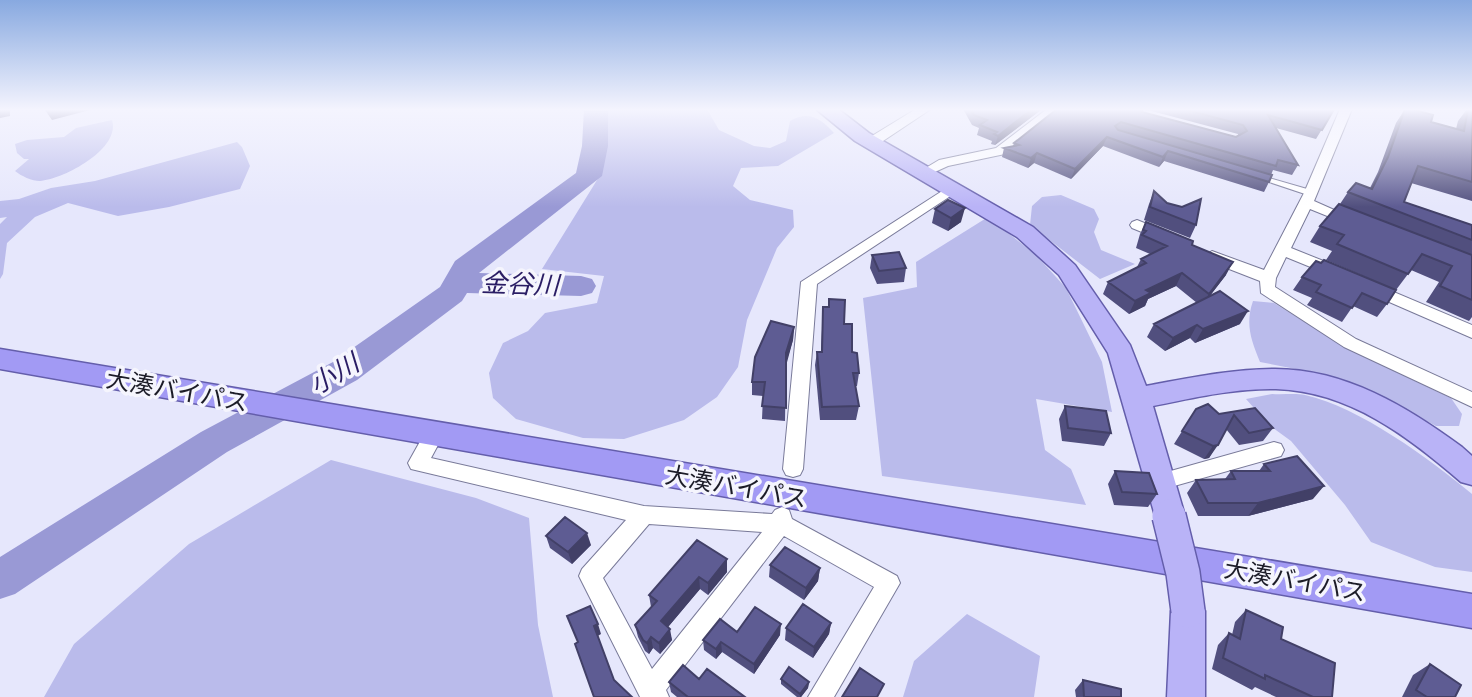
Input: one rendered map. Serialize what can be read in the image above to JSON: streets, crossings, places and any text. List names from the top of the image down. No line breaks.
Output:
{"streets":{"highway":["大湊バイパス"]},"water":["金谷川","小川"]}
